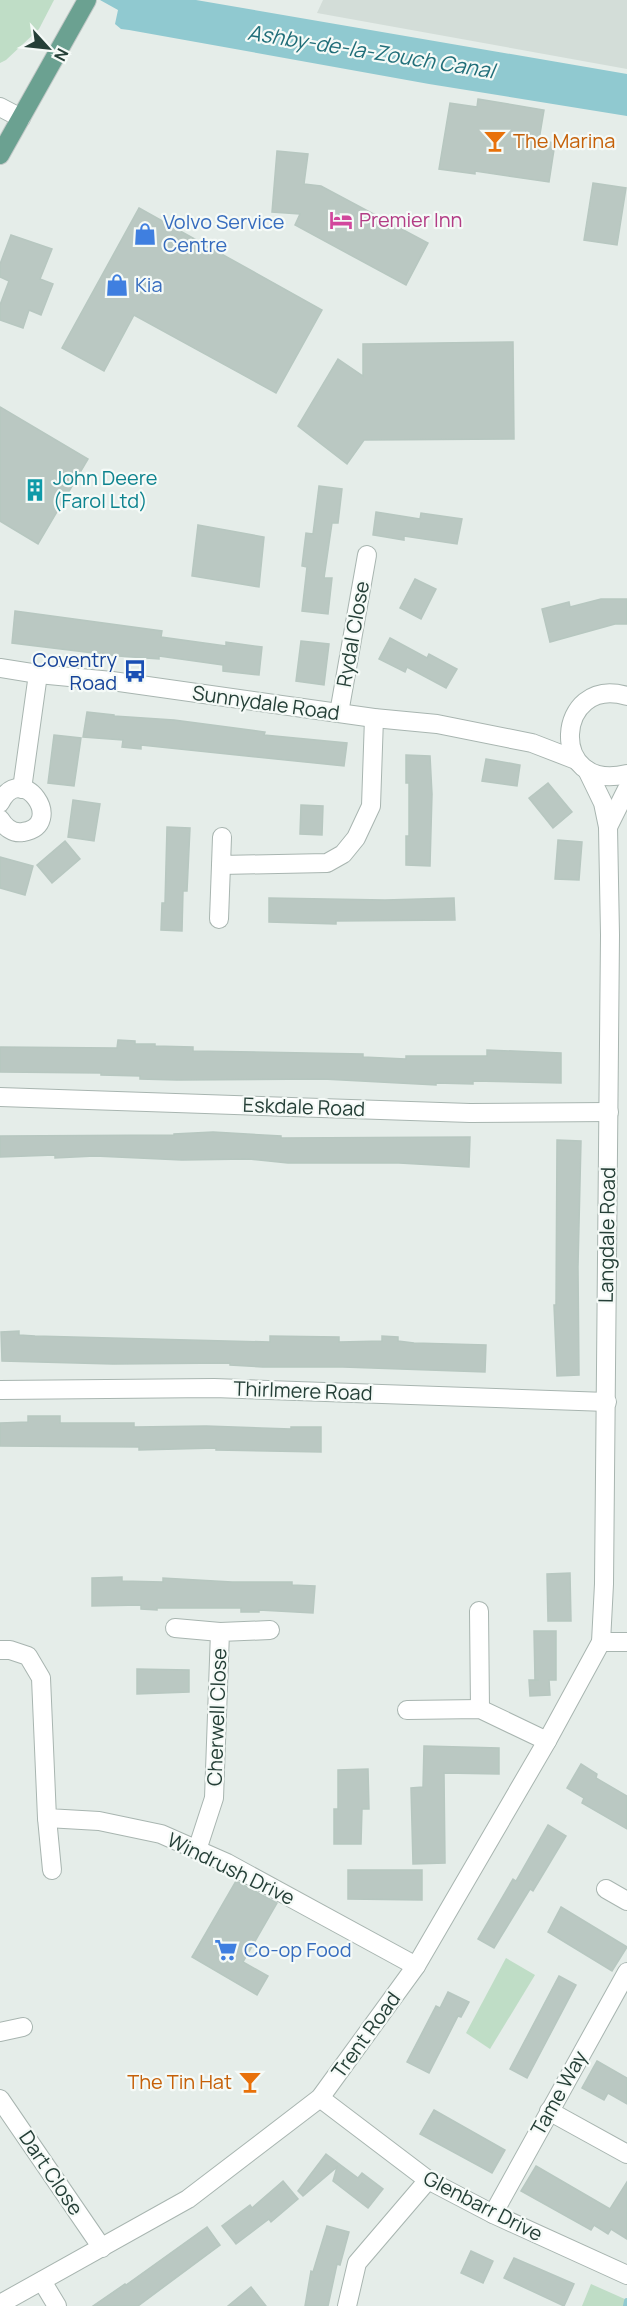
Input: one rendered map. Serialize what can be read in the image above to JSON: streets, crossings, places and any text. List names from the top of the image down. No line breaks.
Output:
{"streets":{"street":["Rydal Close","Sunnydale Road","Eskdale Road","Langdale Road","Thirlmere Road","Cherwell Close","Windrush Drive","Trent Road","Tame Way","Dart Close","Glenbarr Drive"]},"crossings":[["Rydal Close","Sunnydale Road"],["Sunnydale Road","Langdale Road"],["Eskdale Road","Langdale Road"],["Langdale Road","Thirlmere Road"],["Langdale Road","Trent Road"],["Cherwell Close","Windrush Drive"],["Windrush Drive","Trent Road"],["Trent Road","Dart Close"],["Trent Road","Glenbarr Drive"],["Tame Way","Glenbarr Drive"]],"water":["Ashby-de-la-Zouch Canal"],"places":{"bar":["The Marina","The Tin Hat"],"hotel":["Premier Inn"],"shop":["Volvo Service Centre","Kia"],"building":["John Deere (Farol Ltd)"],"bus stop":["Coventry Road"],"supermarket":["Co-op Food"]},"north":"bottom right"}
